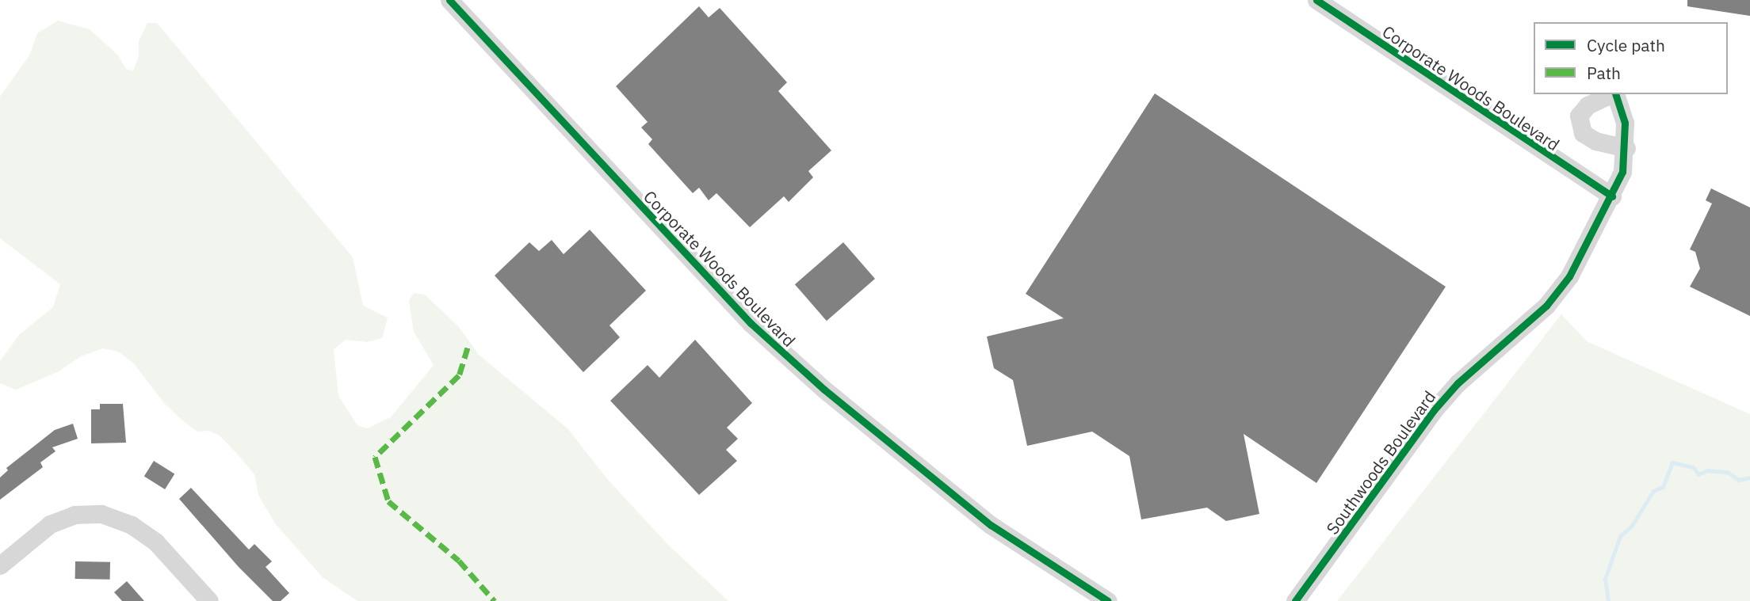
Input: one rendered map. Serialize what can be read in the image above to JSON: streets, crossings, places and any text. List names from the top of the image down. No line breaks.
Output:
{"streets":{"street":["Corporate Woods Boulevard","Southwoods Boulevard"]},"crossings":[["Corporate Woods Boulevard","Southwoods Boulevard"]],"legend":["Cycle path","Path"]}
